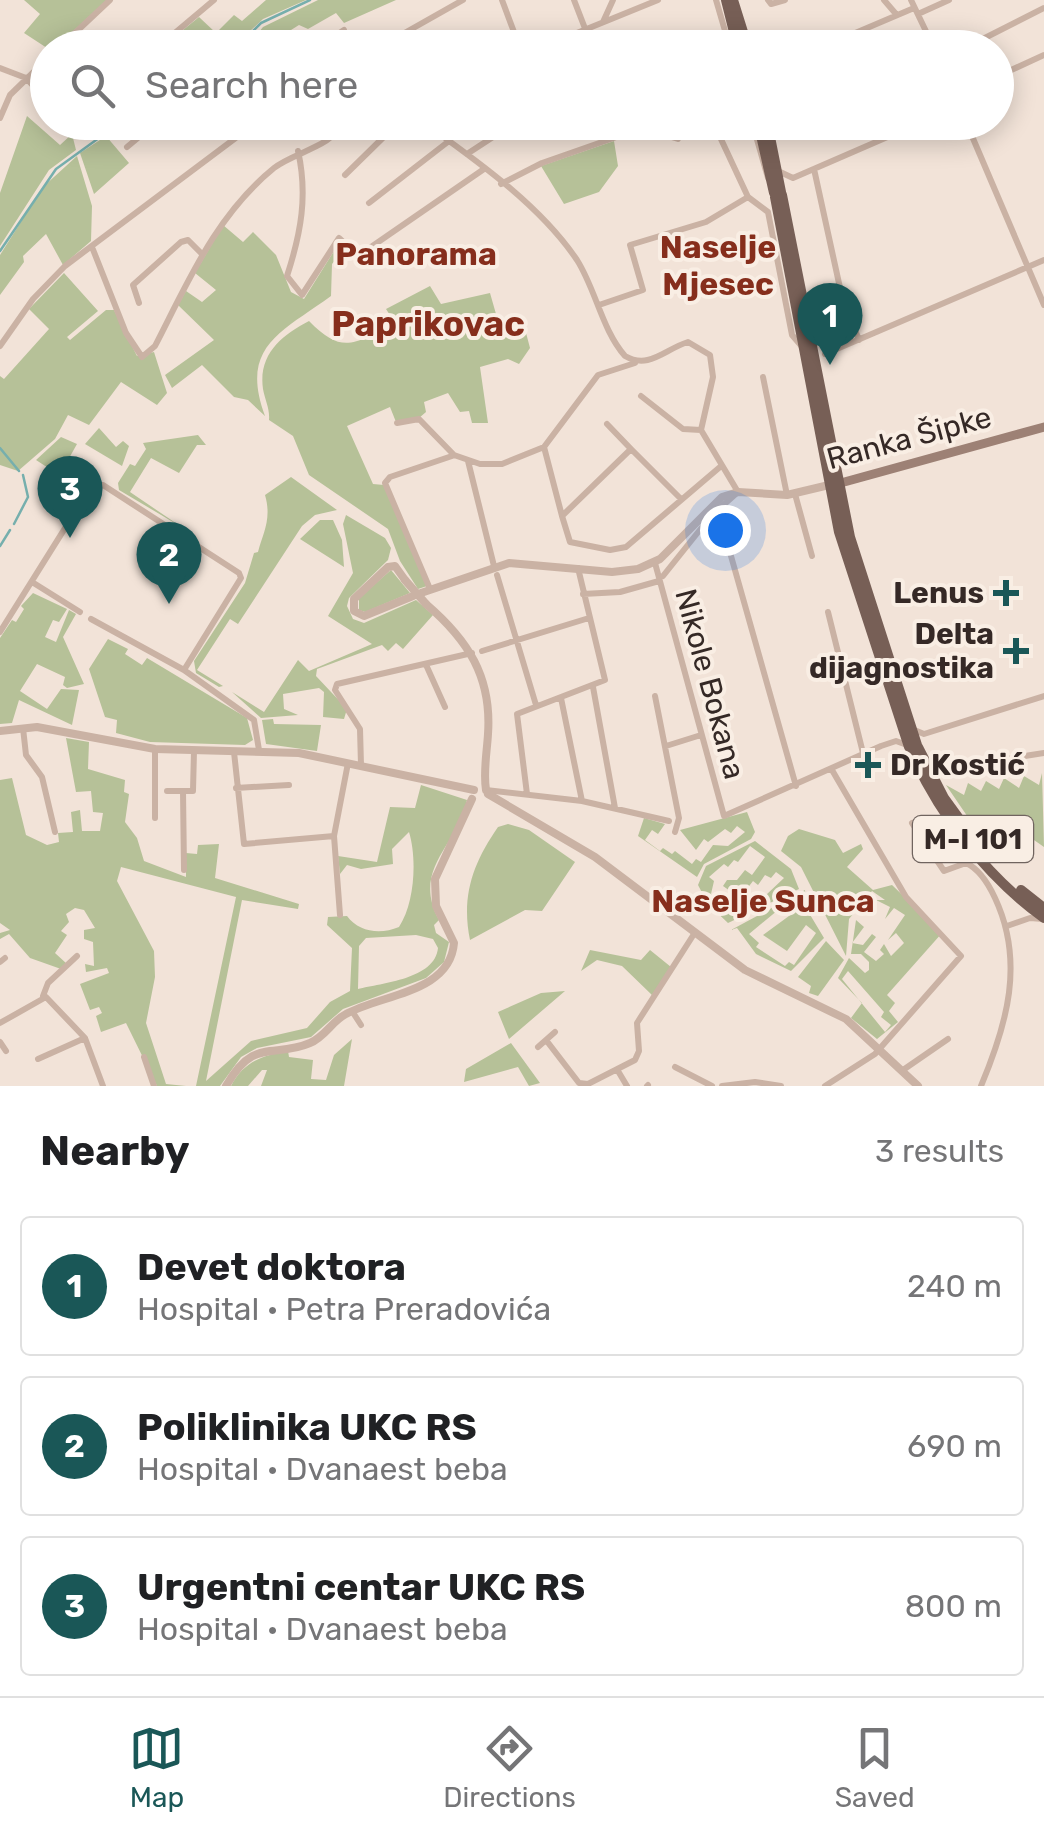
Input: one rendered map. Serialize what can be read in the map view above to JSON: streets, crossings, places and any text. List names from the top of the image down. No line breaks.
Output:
{"streets":{"main road":["Ranka Šipke","M-I 101"],"street":["Nikole Bokana"]},"crossings":[["Ranka Šipke","M-I 101"]],"districts":["Naselje Mjesec","Panorama","Paprikovac","Naselje Sunca"],"places":{"health":["Lenus","Delta dijagnostika","Dr Kostić"]},"page":{"search":"Search here","pins":["1","3","2"],"heading":["Nearby","3 results"],"list":[{"mark":"1","name":"Devet doktora","note":"Hospital · Petra Preradovića","value":"240 m"},{"mark":"2","name":"Poliklinika UKC RS","note":"Hospital · Dvanaest beba","value":"690 m"},{"mark":"3","name":"Urgentni centar UKC RS","note":"Hospital · Dvanaest beba","value":"800 m"}],"nav":["Map","Directions","Saved"]}}
